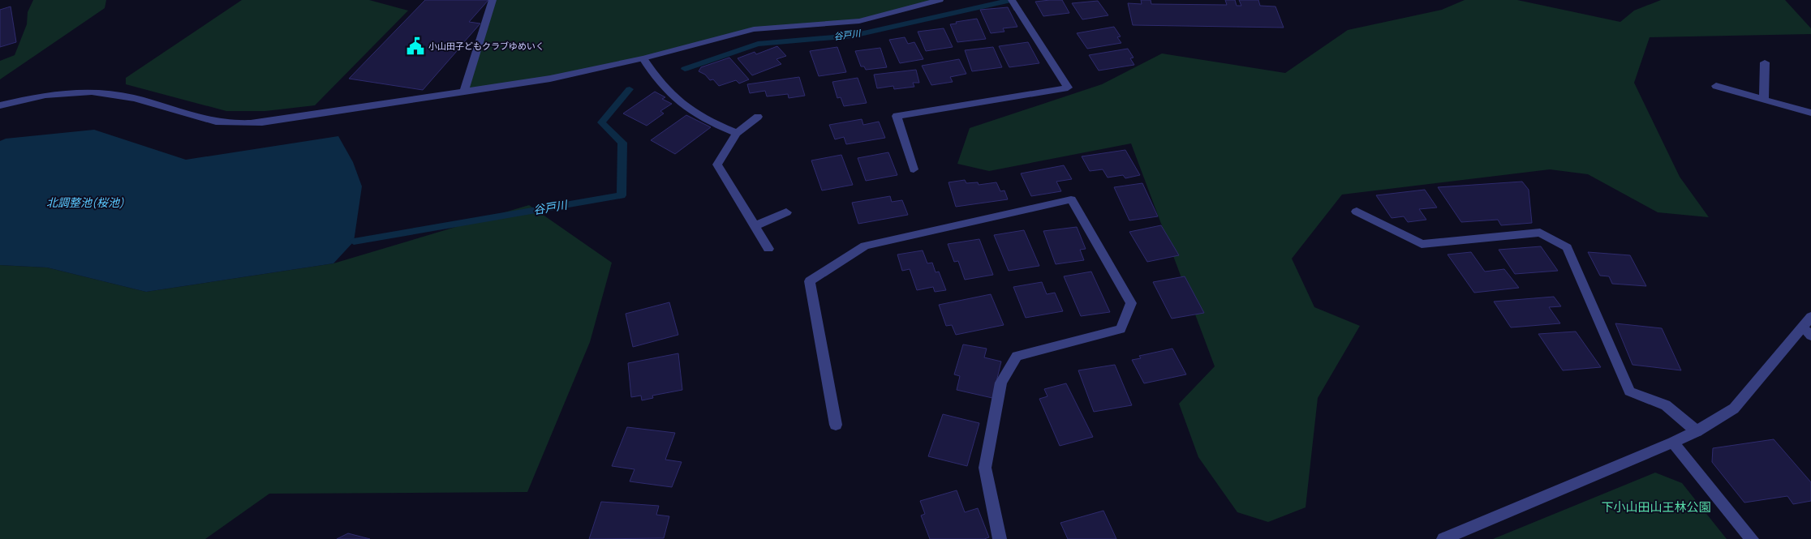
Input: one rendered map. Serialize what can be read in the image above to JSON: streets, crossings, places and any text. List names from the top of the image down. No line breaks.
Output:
{"water":["谷戸川","北調整池(桜池)"],"parks":["下小山田山王林公園"],"places":{"public building":["小山田子どもクラブゆめいく"]}}
